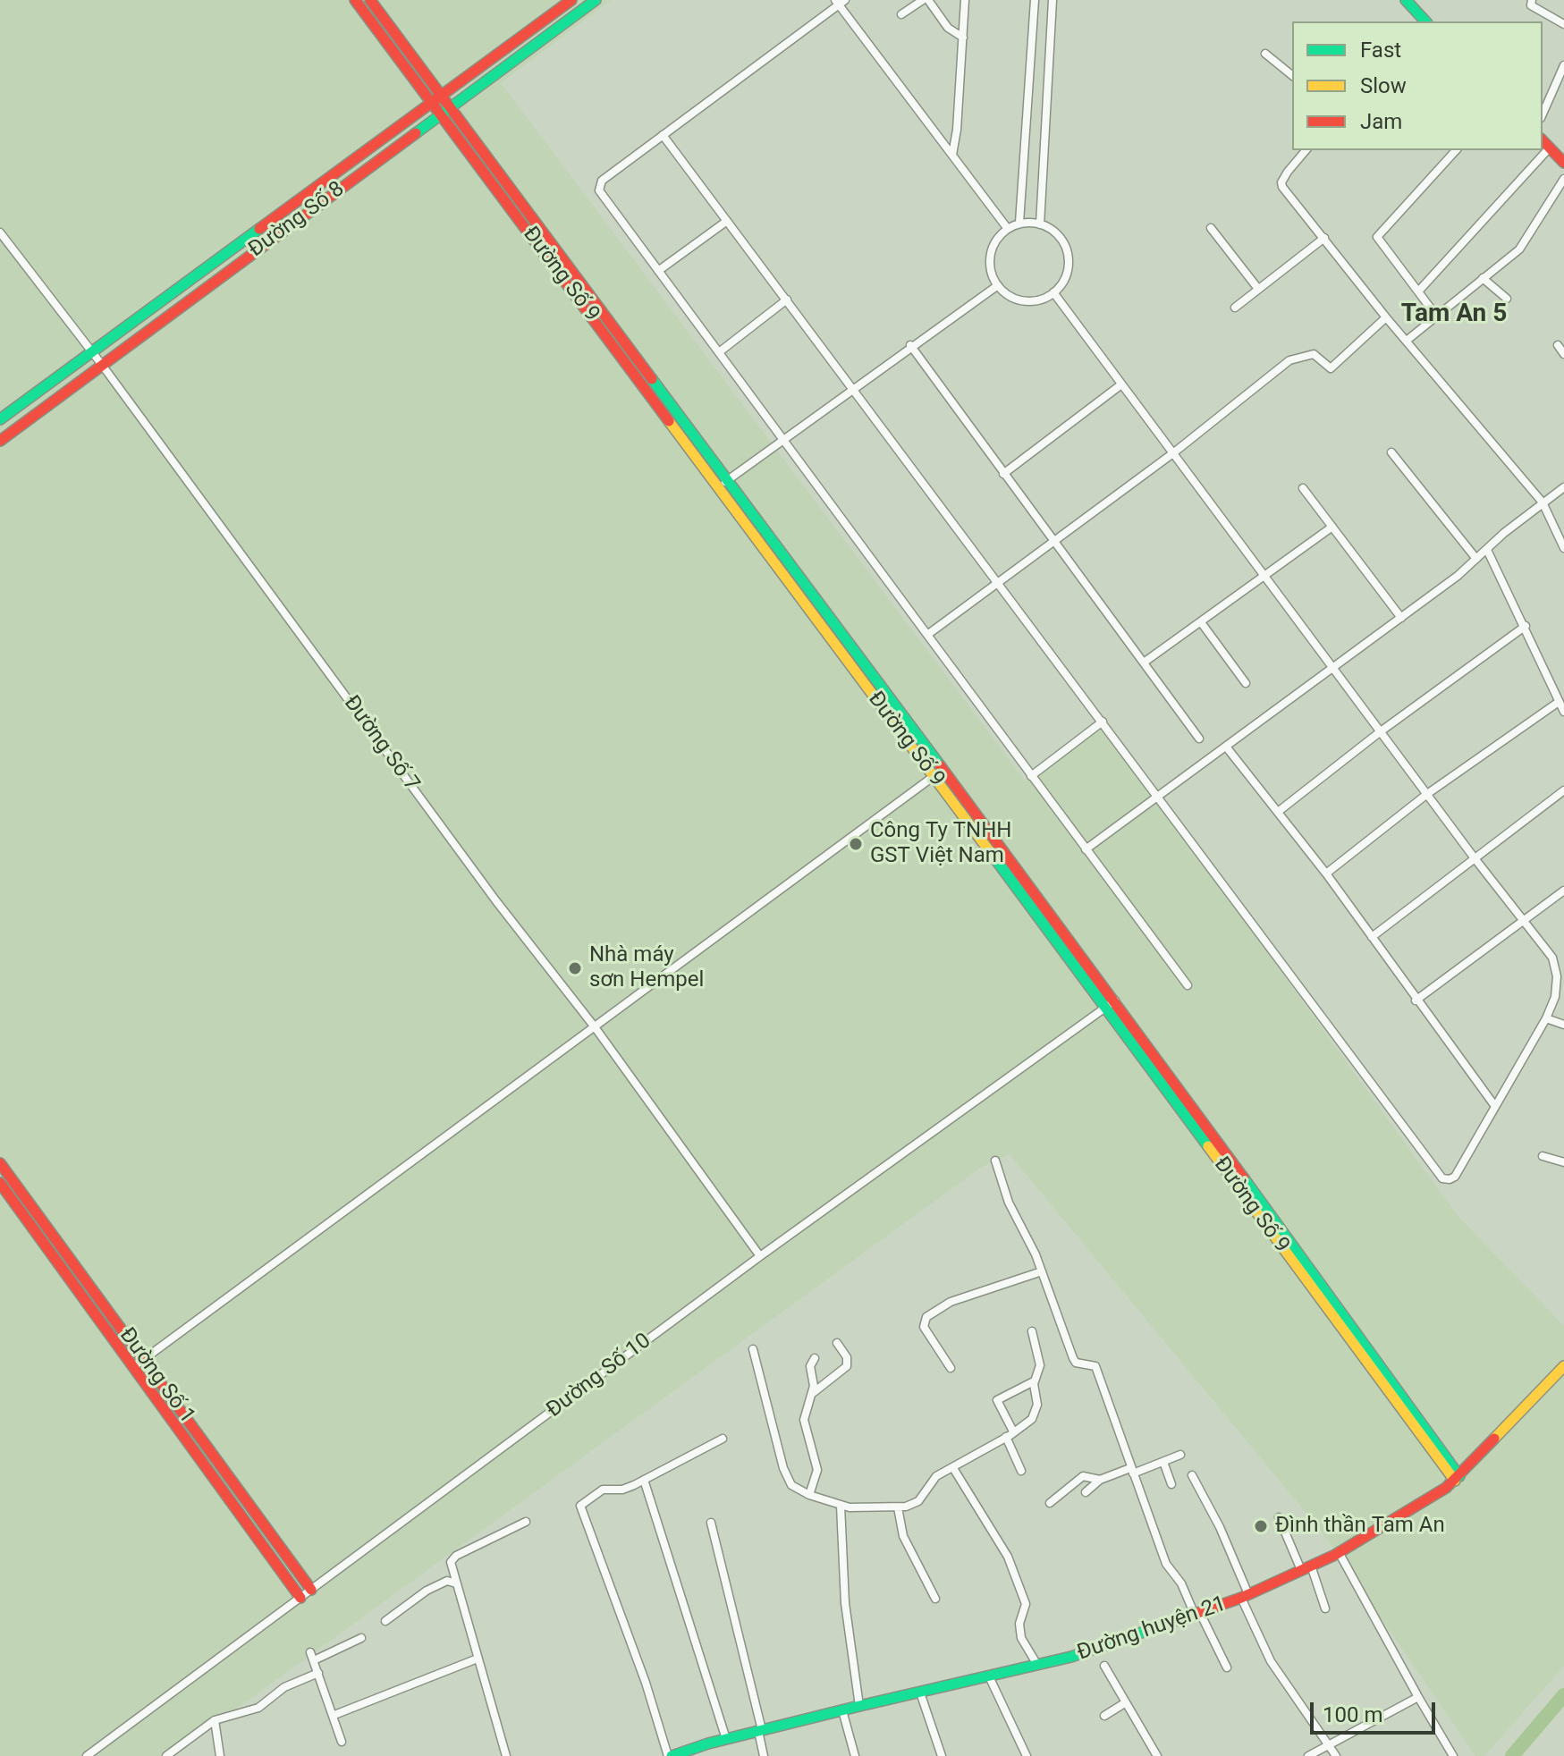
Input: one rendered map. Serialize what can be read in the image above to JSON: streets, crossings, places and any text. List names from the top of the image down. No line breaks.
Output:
{"streets":{"street":["Đường Số 8","Đường Số 9","Đường Số 7","Đường Số 1","Đường Số 10","Đường huyện 21"]},"crossings":[["Đường Số 8","Đường Số 9"],["Đường Số 8","Đường Số 7"],["Đường Số 9","Đường Số 10"],["Đường Số 9","Đường huyện 21"],["Đường Số 7","Đường Số 10"],["Đường Số 1","Đường Số 10"]],"districts":["Tam An 5"],"places":["Công Ty TNHH GST Việt Nam","Nhà máy sơn Hempel","Đình thần Tam An"],"legend":["Fast","Slow","Jam"],"scale_bar":"100 m"}
